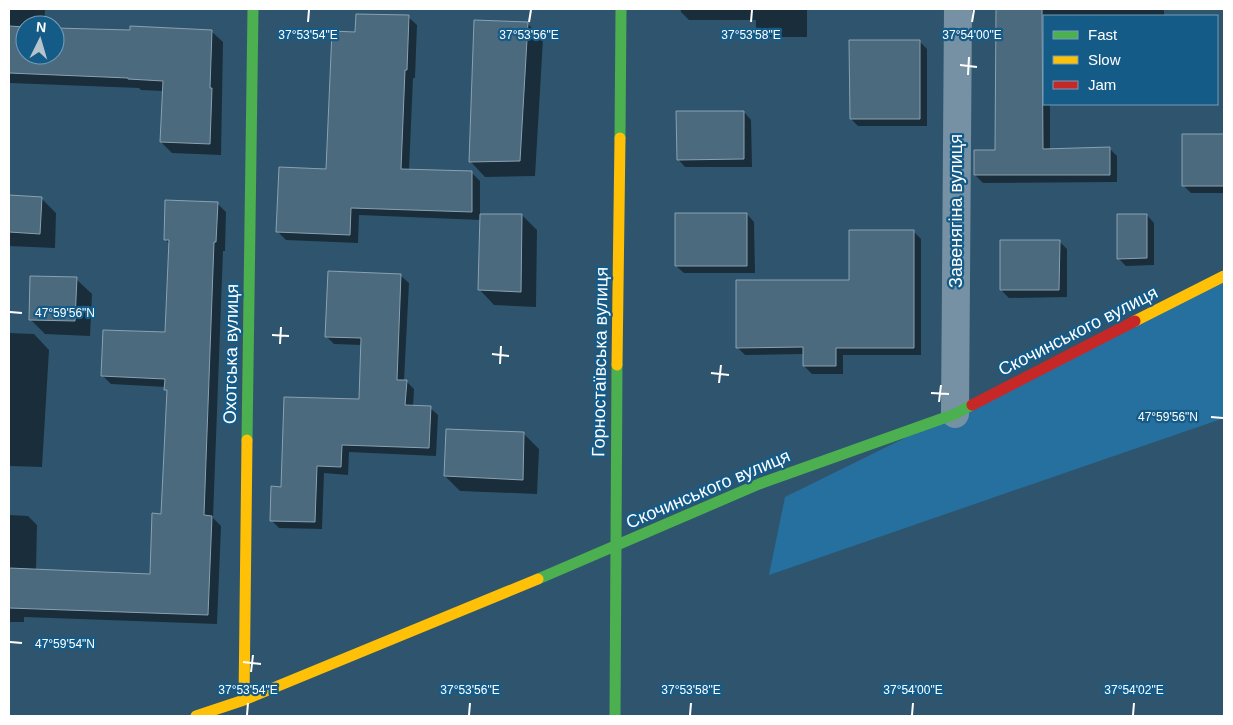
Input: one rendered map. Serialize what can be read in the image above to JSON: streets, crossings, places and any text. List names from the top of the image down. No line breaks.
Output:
{"streets":{"street":["Завенягіна вулиця","Скочинського вулиця","Охотська вулиця","Горностаївська вулиця"]},"crossings":[["Завенягіна вулиця","Скочинського вулиця"],["Скочинського вулиця","Охотська вулиця"],["Скочинського вулиця","Горностаївська вулиця"]],"legend":["Fast","Slow","Jam"],"north":"top","coordinates":["37°53'54\"E","37°53'56\"E","37°53'58\"E","37°54'00\"E","47°59'56\"N","47°59'54\"N","37°54'02\"E"]}
